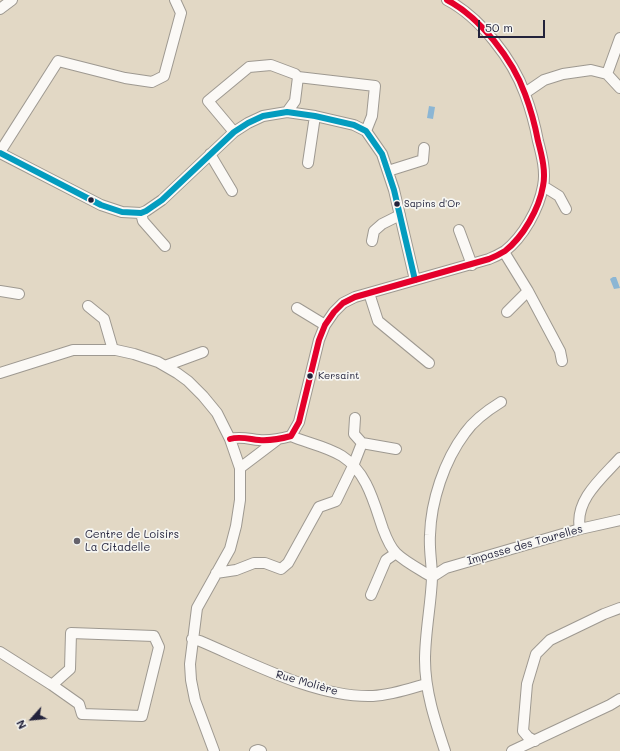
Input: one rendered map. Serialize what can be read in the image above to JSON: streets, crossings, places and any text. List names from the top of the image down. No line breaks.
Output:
{"streets":{"street":["Impasse des Tourelles","Rue Molière"]},"places":["Sapins d'Or","Kersaint","Centre de Loisirs La Citadelle"],"scale_bar":"50 m","north":"bottom left"}
